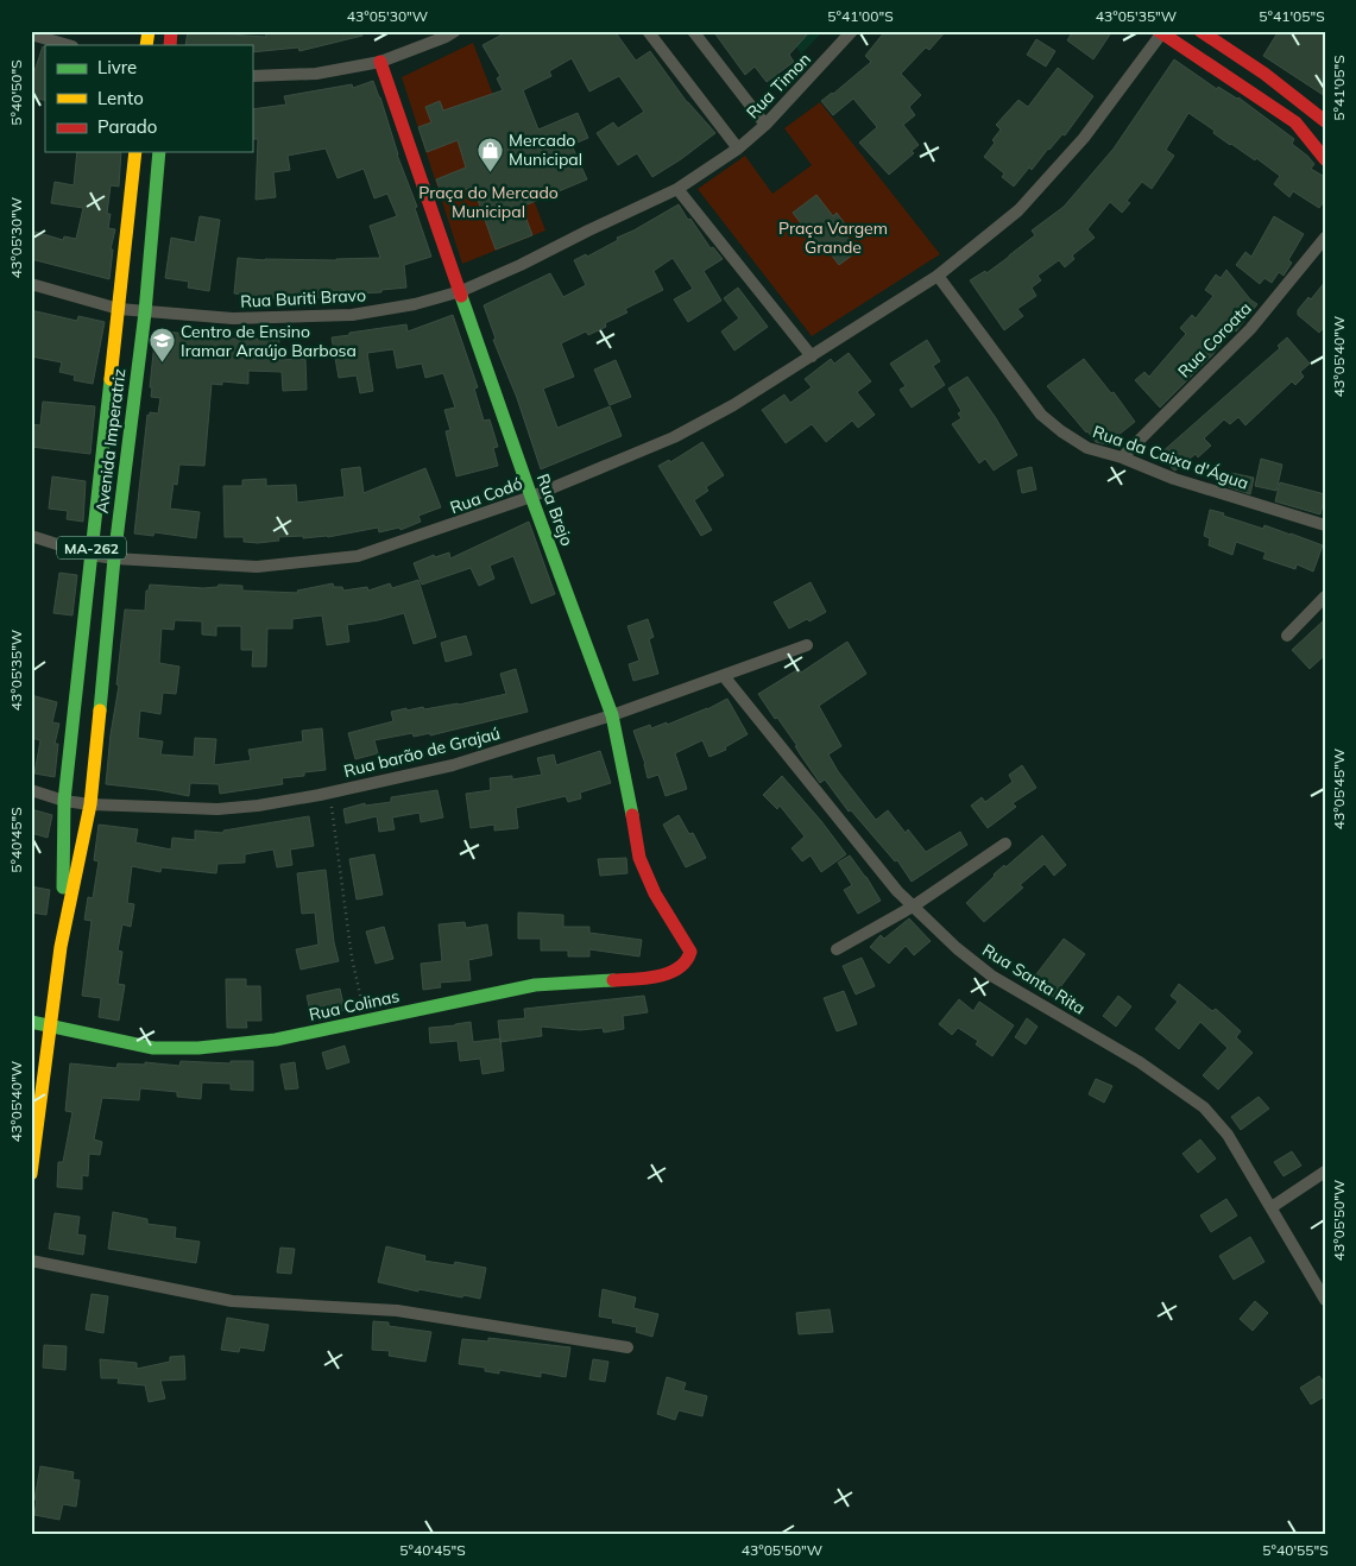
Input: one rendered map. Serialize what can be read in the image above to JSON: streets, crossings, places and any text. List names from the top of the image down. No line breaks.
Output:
{"streets":{"street":["Rua Timon","Rua Buriti Bravo","Rua Coroata","Avenida Imperatriz","Rua da Caixa d'Água","Rua Codó","Rua Brejo","MA-262","Rua barão de Grajaú","Rua Santa Rita","Rua Colinas"]},"crossings":[["Rua Timon","Rua Buriti Bravo"],["Rua Buriti Bravo","Avenida Imperatriz"],["Rua Buriti Bravo","Rua Brejo"],["Rua Coroata","Rua da Caixa d'Água"],["Avenida Imperatriz","Rua Codó"],["Avenida Imperatriz","Rua barão de Grajaú"],["Avenida Imperatriz","Rua Colinas"],["Rua da Caixa d'Água","Rua Codó"],["Rua Codó","Rua Brejo"],["Rua Brejo","Rua barão de Grajaú"],["Rua Brejo","Rua Colinas"],["Rua barão de Grajaú","Rua Santa Rita"]],"parks":["Praça do Mercado Municipal","Praça Vargem Grande"],"places":{"shop":["Mercado Municipal"],"school or university":["Centro de Ensino Iramar Araújo Barbosa"]},"legend":["Livre","Lento","Parado"],"coordinates":["43°05'30\"W","5°41'00\"S","43°05'35\"W","5°41'05\"S","5°40'50\"S","43°05'40\"W","43°05'45\"W","5°40'45\"S","43°05'50\"W","5°40'55\"S"]}
